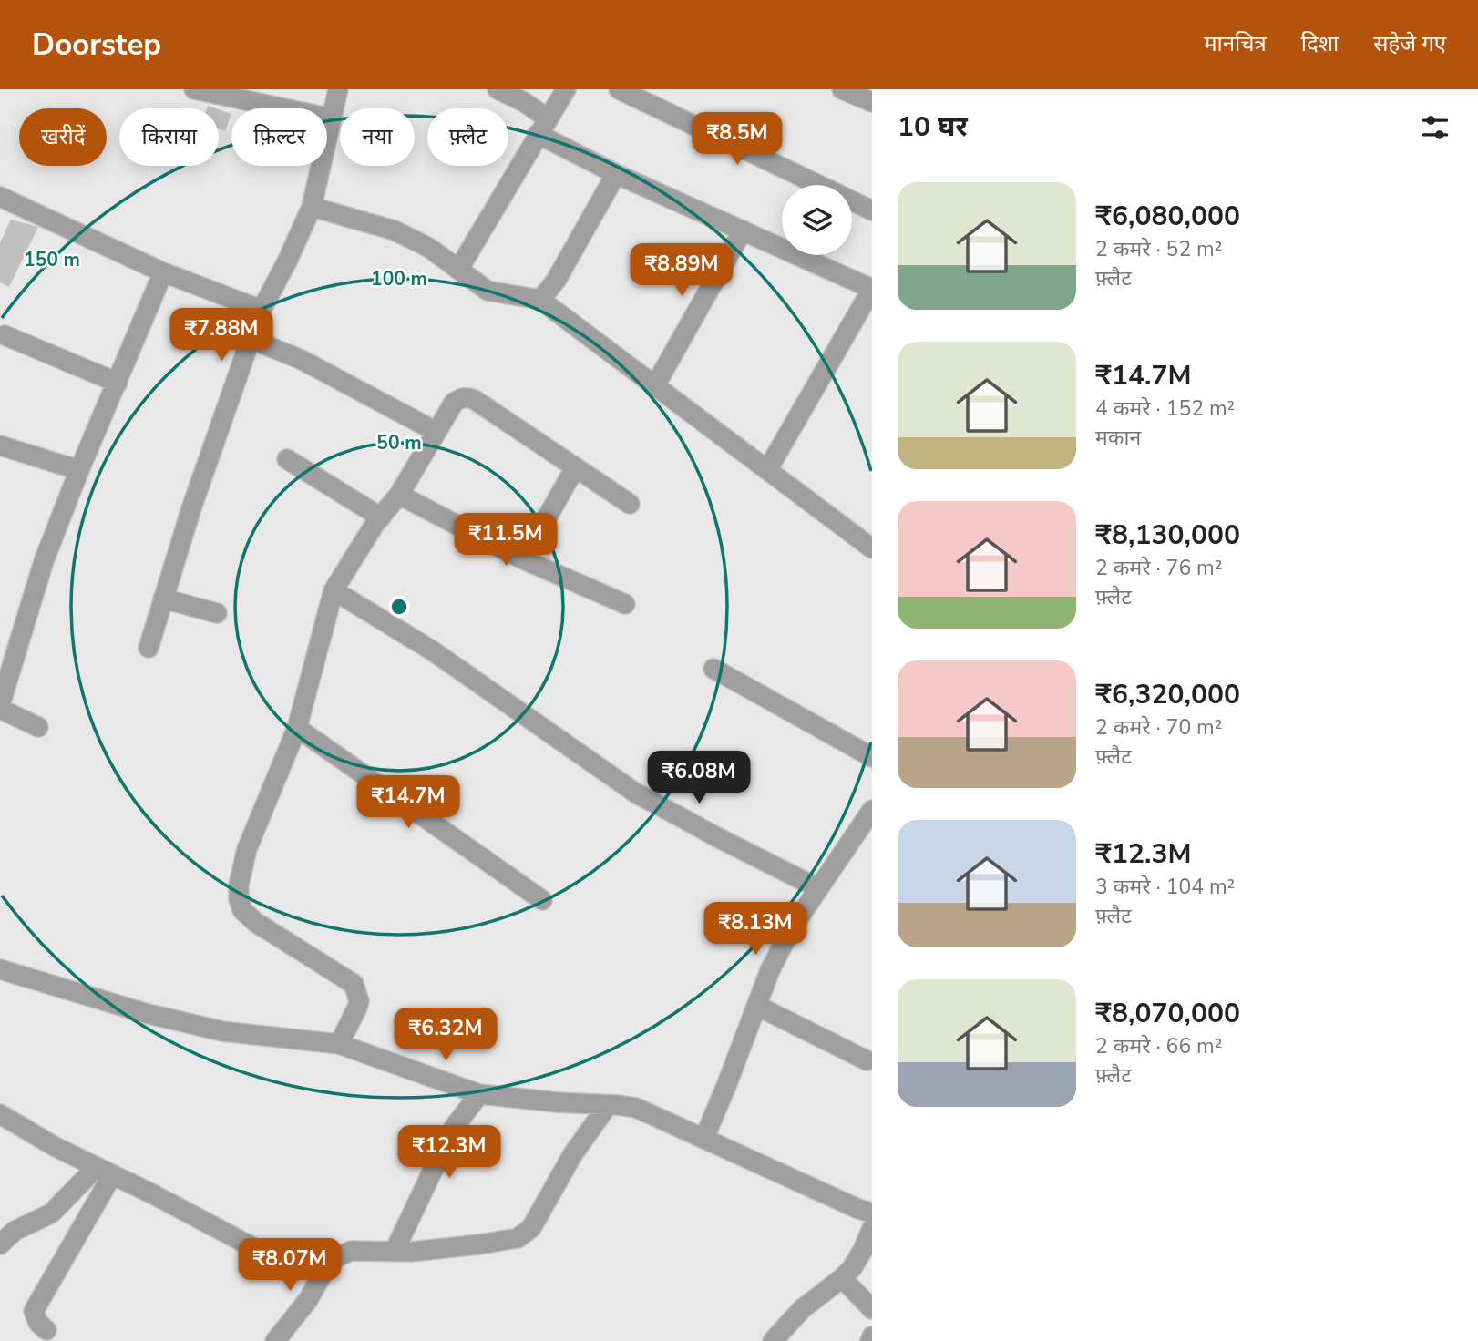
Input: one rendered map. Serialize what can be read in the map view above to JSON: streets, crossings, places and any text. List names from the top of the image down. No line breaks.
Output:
{"page":{"header":"Doorstep","nav":["मानचित्र","दिशा","सहेजे गए"],"heading":"10 घर","chip":["खरीदें","किराया","फ़िल्टर","नया","फ़्लैट"],"price":["₹8.5M","₹8.89M","₹7.88M","₹11.5M","₹6.08M","₹14.7M","₹8.13M","₹6.32M","₹12.3M","₹8.07M"],"list":[{"name":"₹6,080,000","note":"2 कमरे · 52 m² · फ़्लैट"},{"name":"₹14.7M","note":"4 कमरे · 152 m² · मकान"},{"name":"₹8,130,000","note":"2 कमरे · 76 m² · फ़्लैट"},{"name":"₹6,320,000","note":"2 कमरे · 70 m² · फ़्लैट"},{"name":"₹12.3M","note":"3 कमरे · 104 m² · फ़्लैट"},{"name":"₹8,070,000","note":"2 कमरे · 66 m² · फ़्लैट"}]},"rings":["150 m","100 m","50 m"]}
